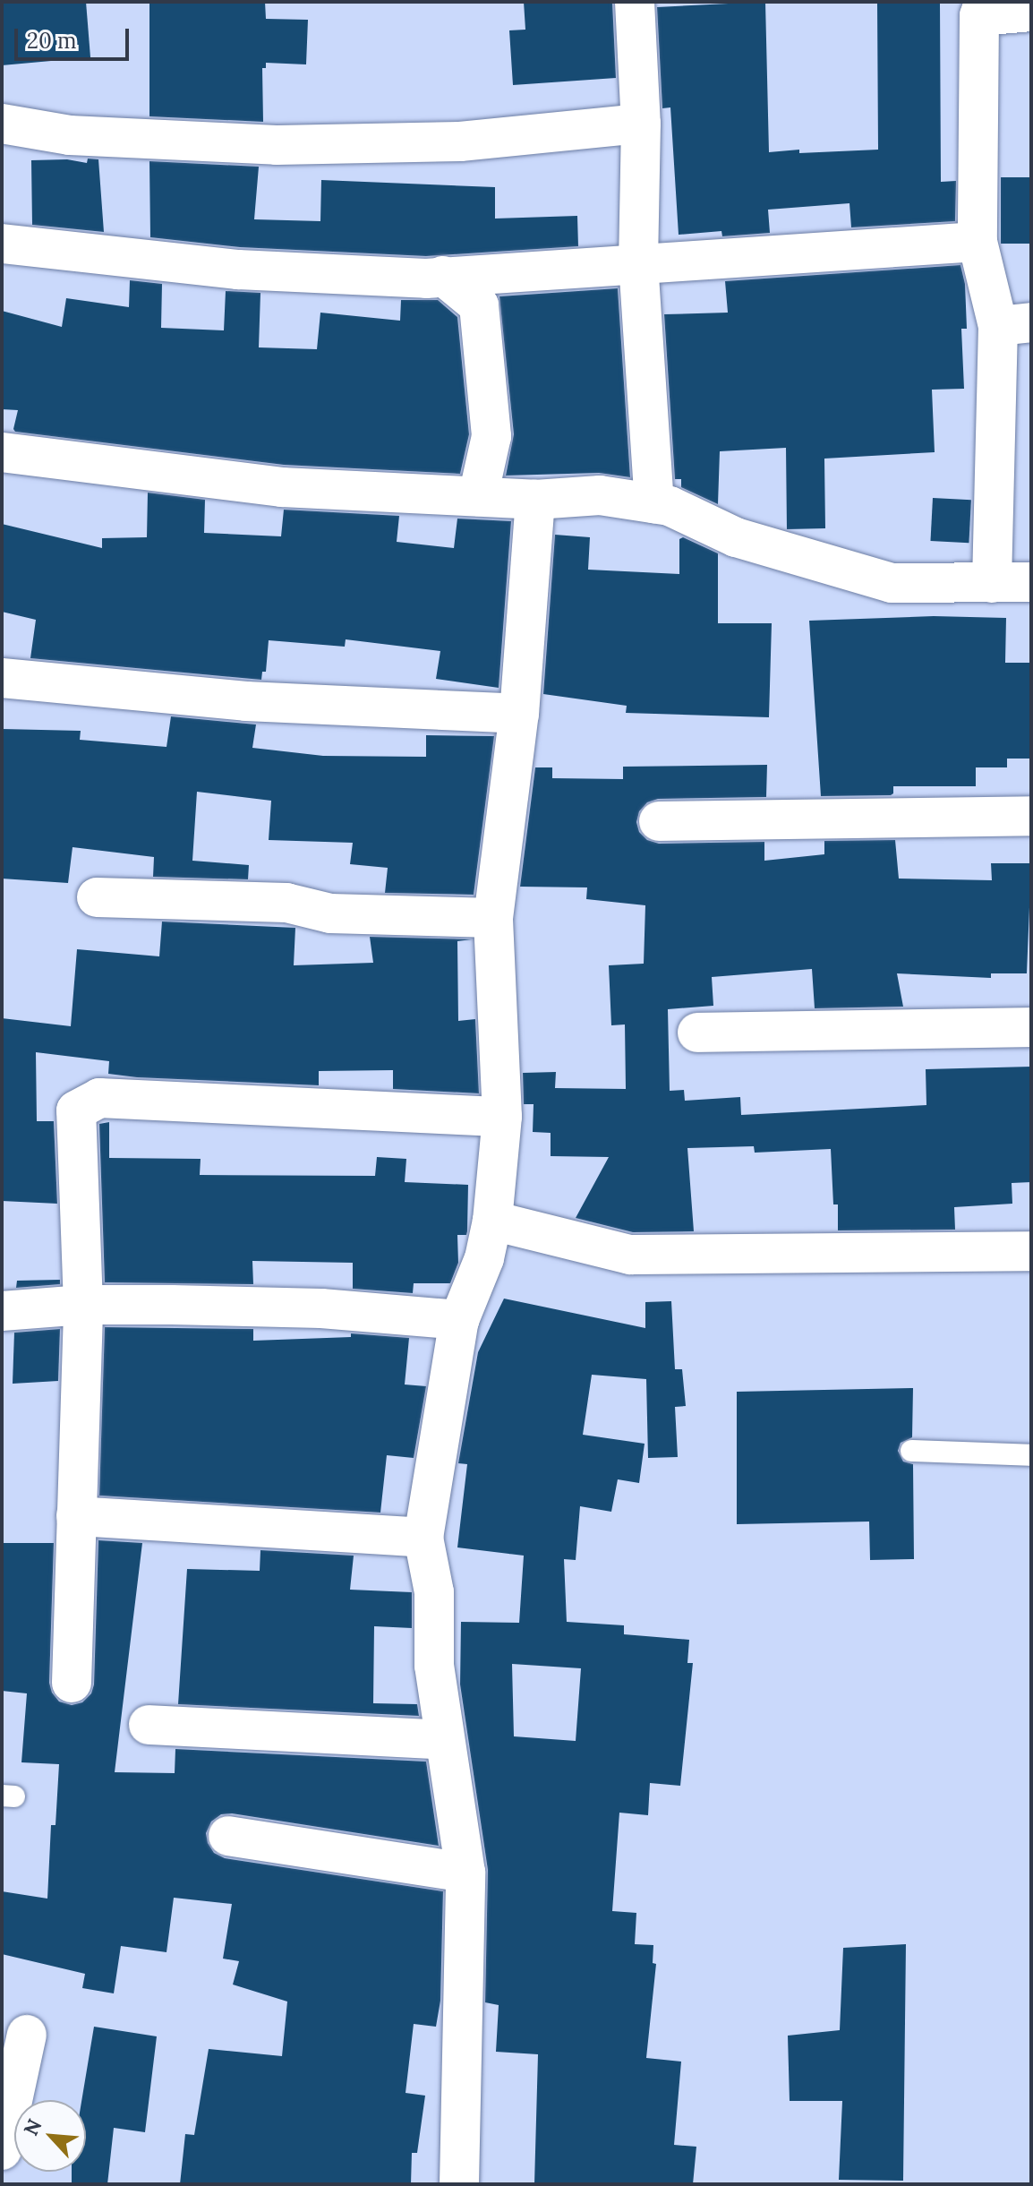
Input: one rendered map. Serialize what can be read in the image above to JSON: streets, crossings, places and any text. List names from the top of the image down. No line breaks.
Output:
{"scale_bar":"20 m","north":"top left"}
